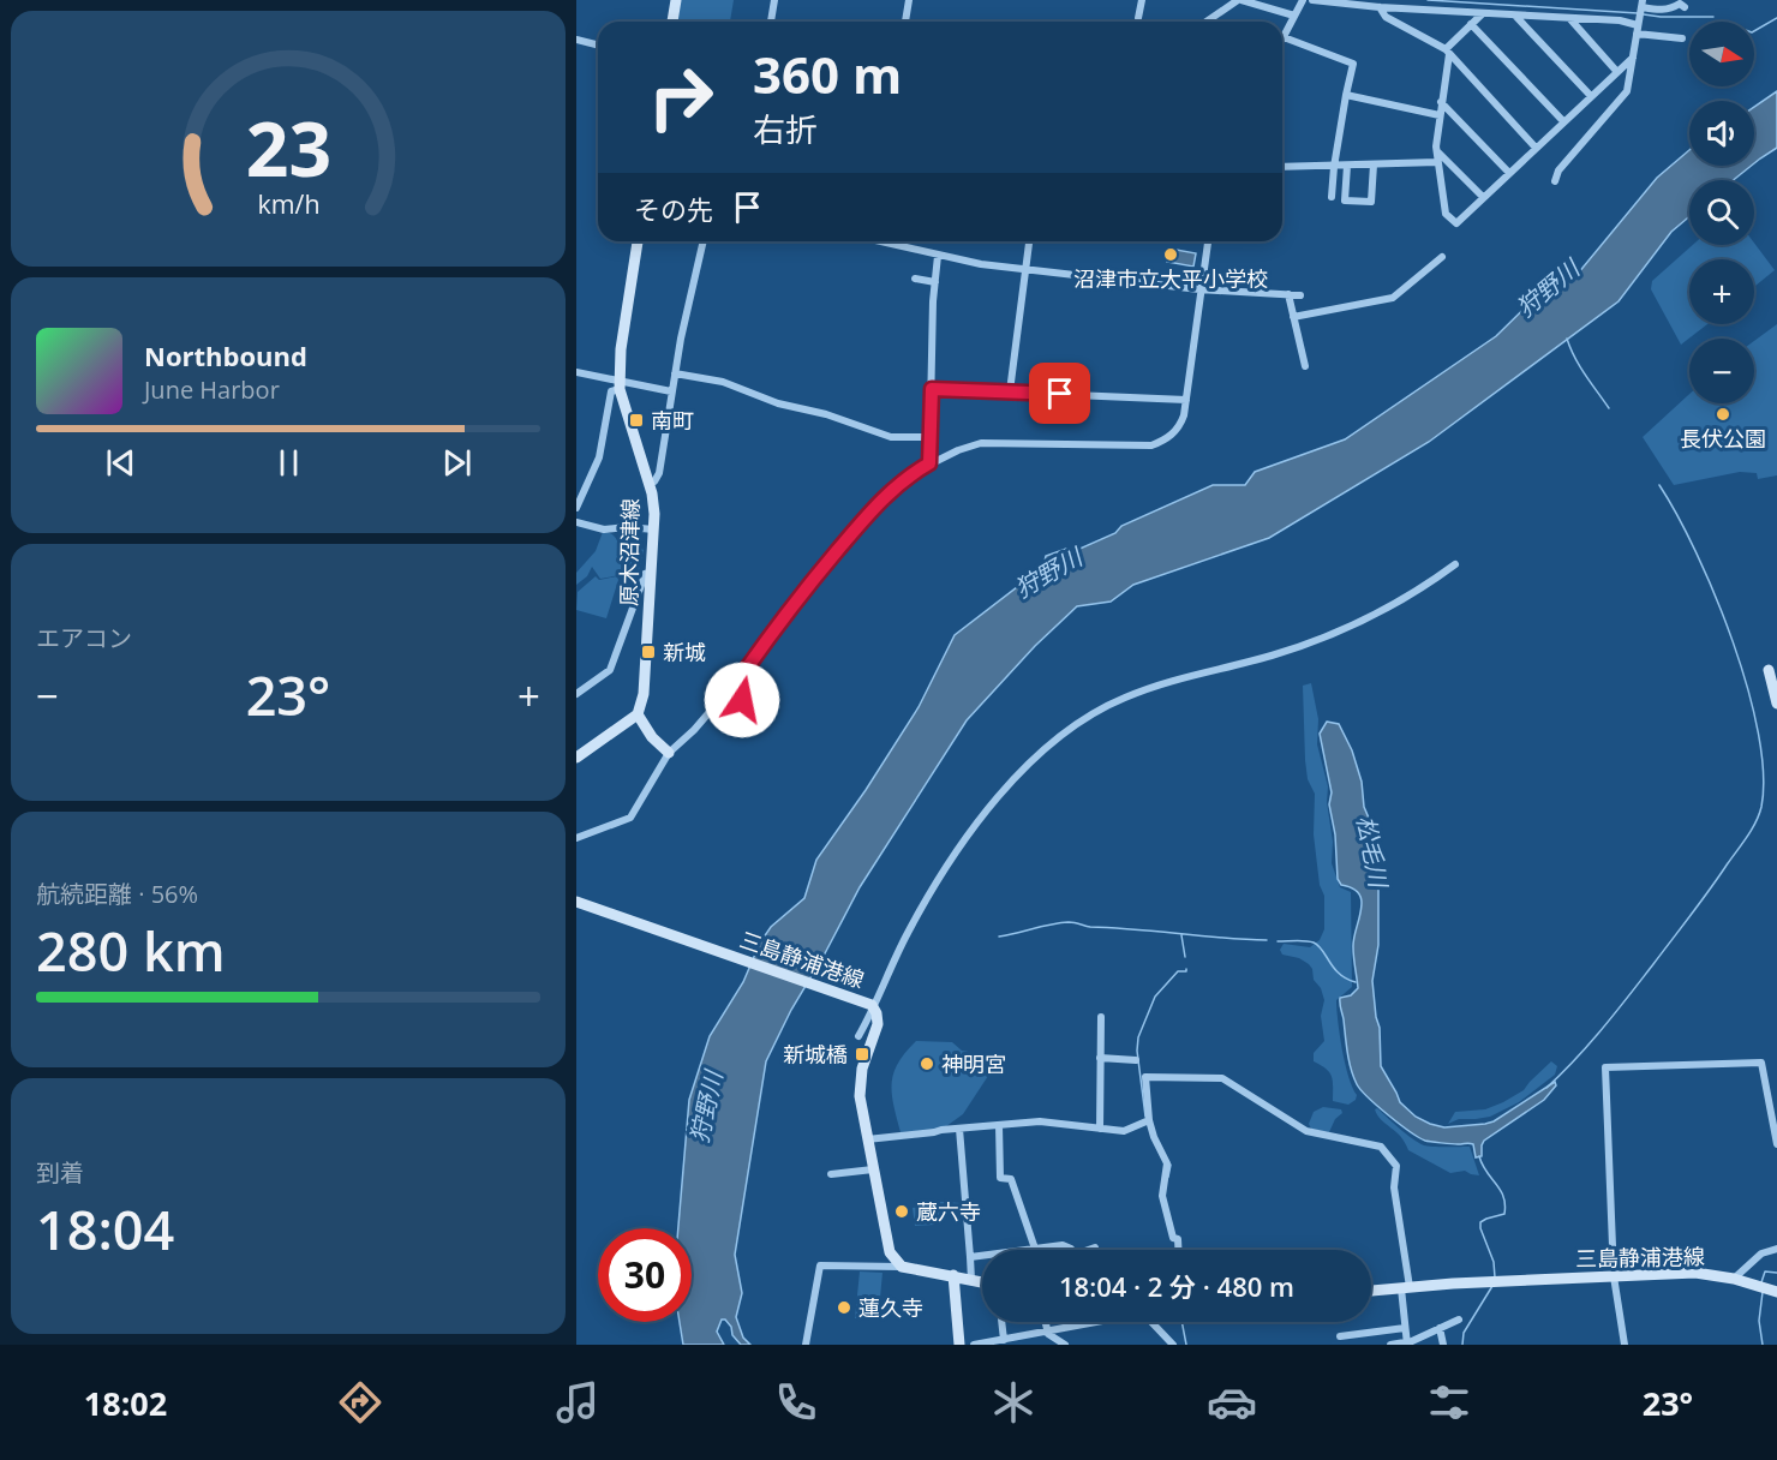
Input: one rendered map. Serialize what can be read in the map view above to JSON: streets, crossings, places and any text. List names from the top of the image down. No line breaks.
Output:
{"streets":{"main road":["原木沼津線","三島静浦港線"]},"water":["狩野川","松毛川"],"places":{"other":["沼津市立大平小学校","長伏公園","神明宮","蔵六寺","蓮久寺"],"transit":["南町","新城","新城橋"]},"north":"right","page":{"map_buttons":["+","−"],"turn":["360 m","右折"],"then":"その先","song":["Northbound","June Harbor"],"tile":["エアコン",["航続距離 · 56%","280 km"],["到着","18:04"]],"heat":["−","23°","+"],"limit":"30","trip":"18:04 · 2 分 · 480 m","tabs":["18:02","23°"],"gauge":["23","km/h"]}}
